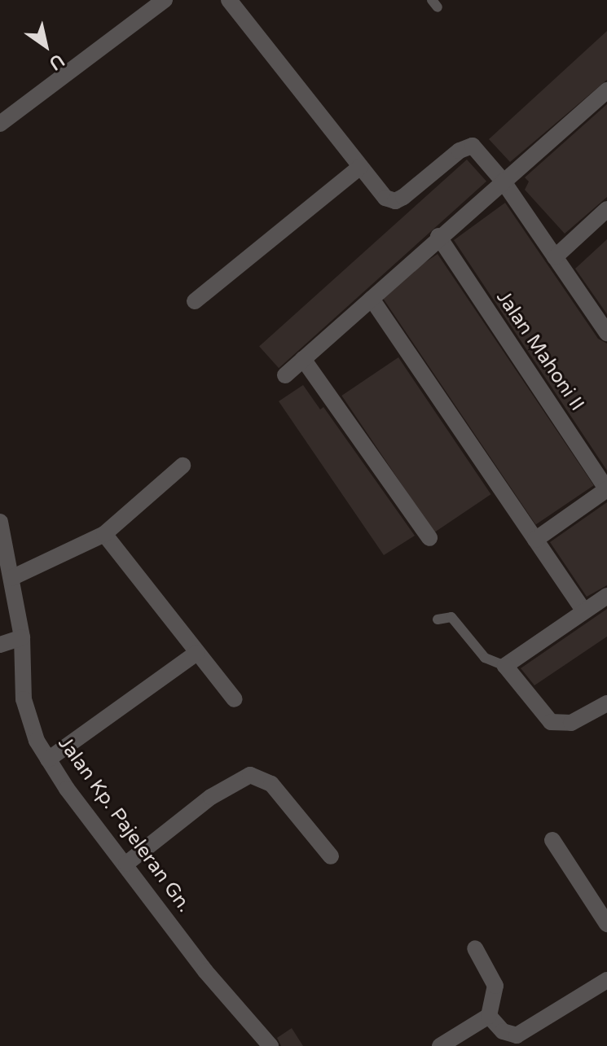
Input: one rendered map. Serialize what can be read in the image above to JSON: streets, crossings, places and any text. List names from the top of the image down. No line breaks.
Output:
{"streets":{"street":["Jalan Mahoni II","Jalan Kp. Pajeleran Gn."]},"north":"bottom right"}
